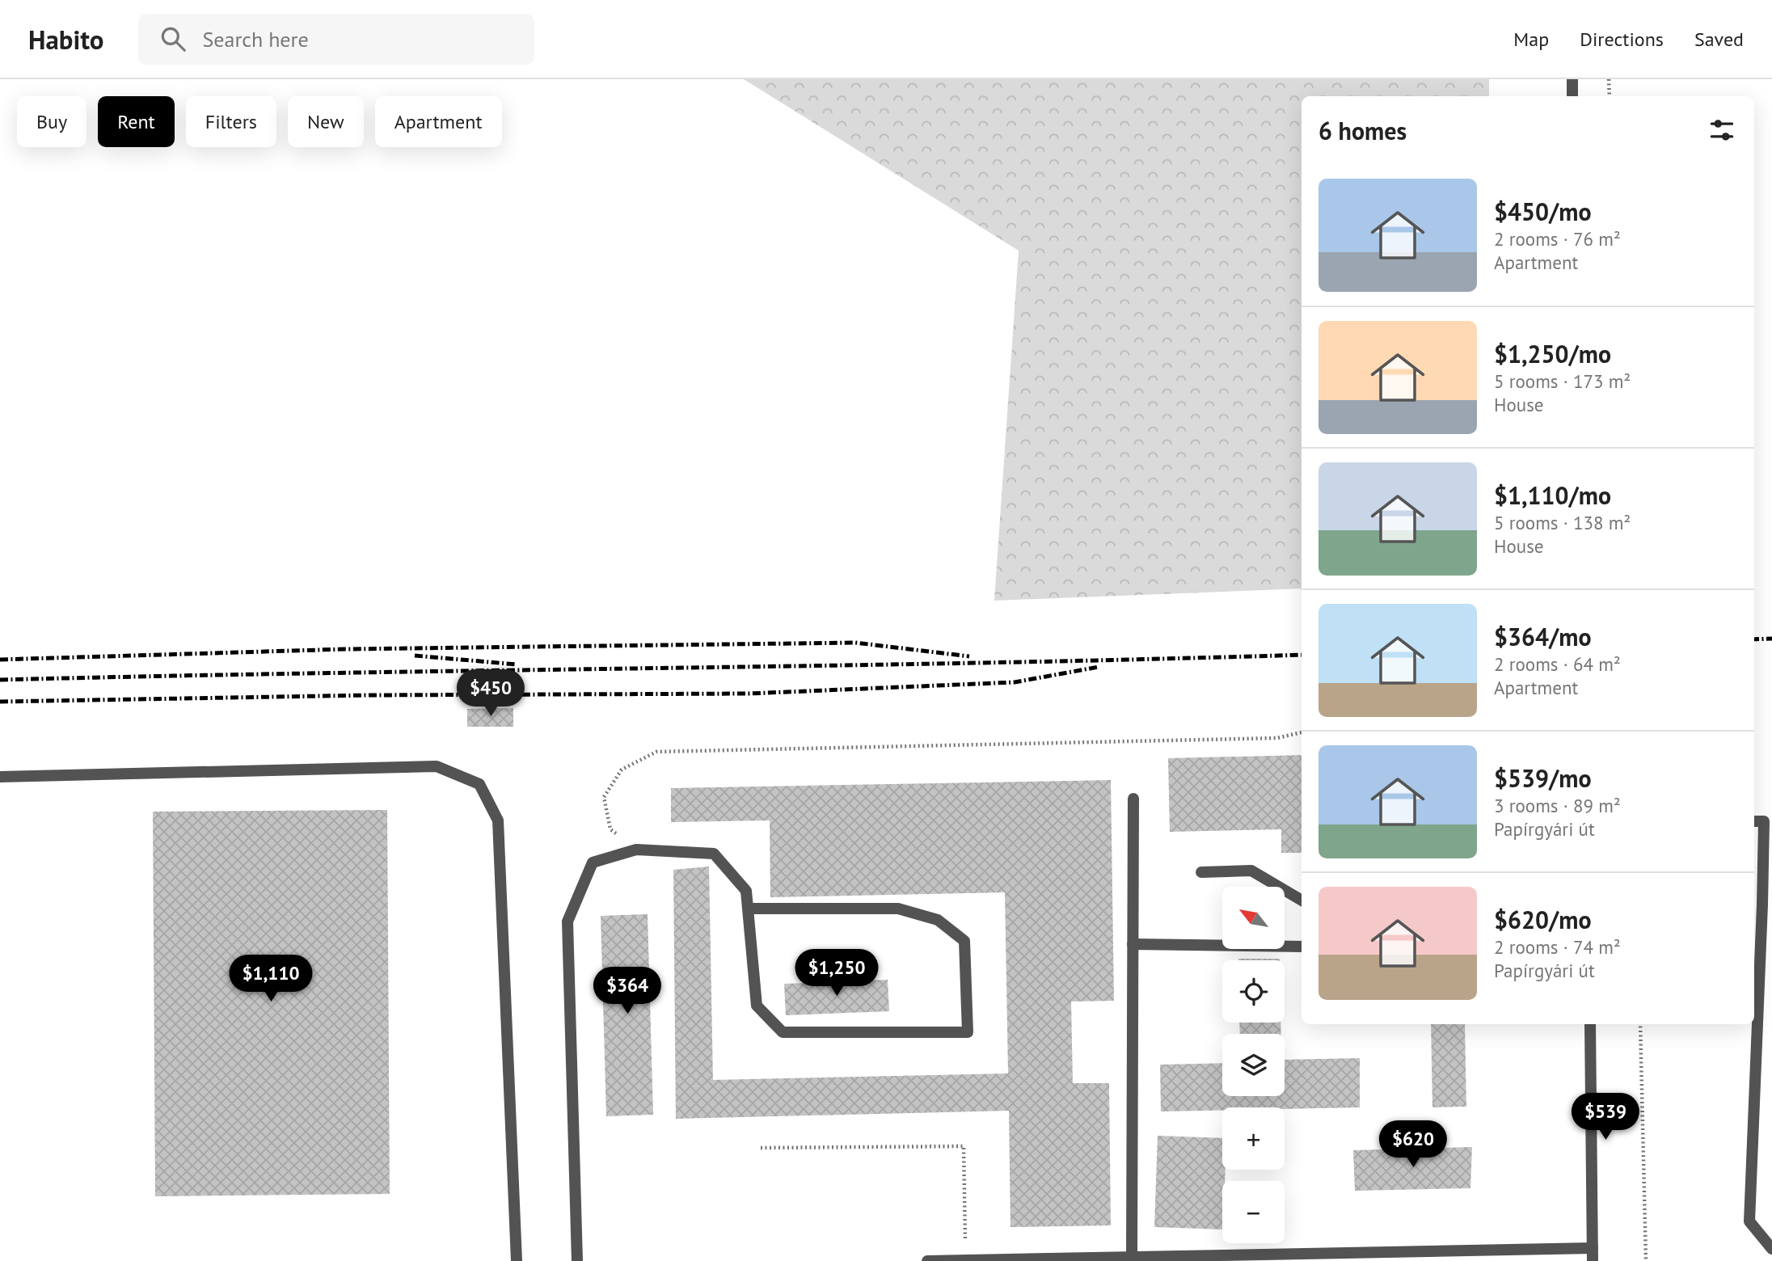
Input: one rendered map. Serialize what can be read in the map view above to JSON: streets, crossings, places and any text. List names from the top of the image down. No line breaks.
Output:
{"north":"top left","page":{"header":"Habito","search":"Search here","nav":["Map","Directions","Saved"],"chip":["Buy","Rent","Filters","New","Apartment"],"heading":"6 homes","list":[{"name":"$450/mo","note":"2 rooms · 76 m² · Apartment"},{"name":"$1,250/mo","note":"5 rooms · 173 m² · House"},{"name":"$1,110/mo","note":"5 rooms · 138 m² · House"},{"name":"$364/mo","note":"2 rooms · 64 m² · Apartment"},{"name":"$539/mo","note":"3 rooms · 89 m² · Papírgyári út"},{"name":"$620/mo","note":"2 rooms · 74 m² · Papírgyári út"}],"price":["$450","$1,250","$1,110","$364","$539","$620"],"map_buttons":["+","−"]}}
